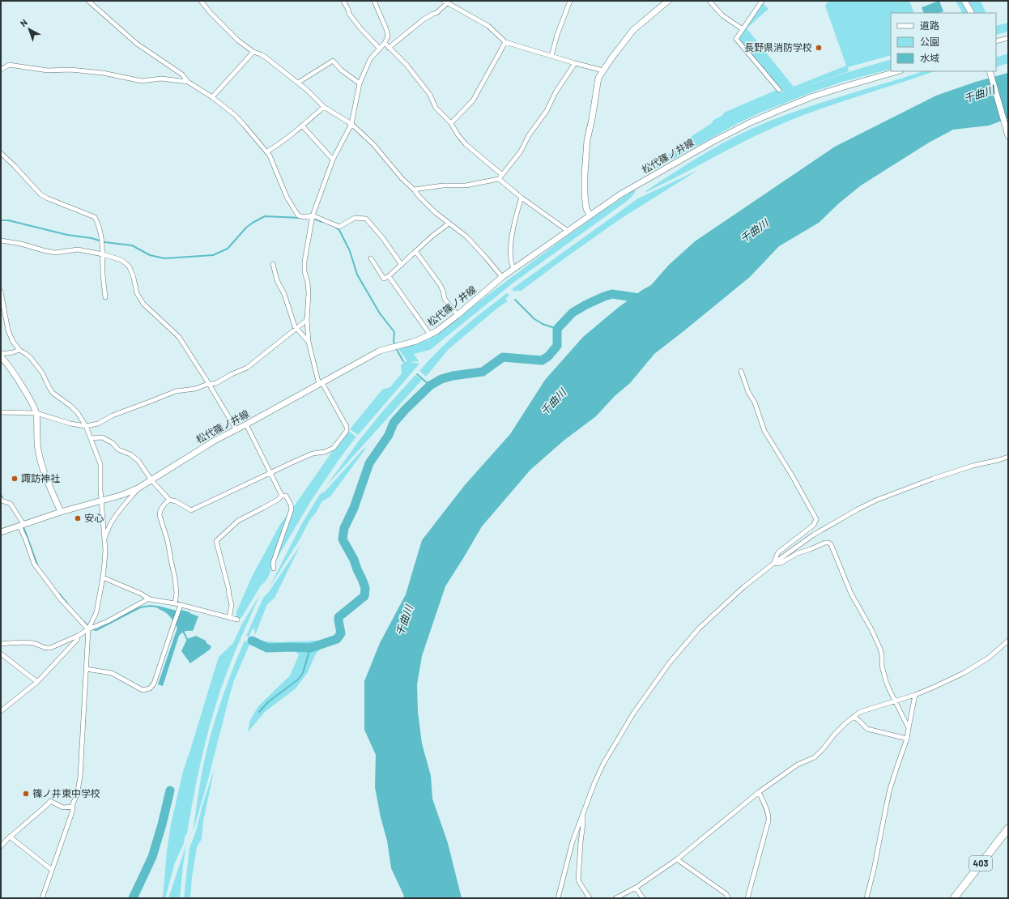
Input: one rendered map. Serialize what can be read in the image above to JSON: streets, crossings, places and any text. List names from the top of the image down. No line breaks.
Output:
{"streets":{"highway":["403"],"main road":["松代篠ノ井線"]},"water":["千曲川"],"places":["長野県消防学校","諏訪神社","安心","篠ノ井東中学校"],"legend":["道路","公園","水域"],"north":"top left"}
